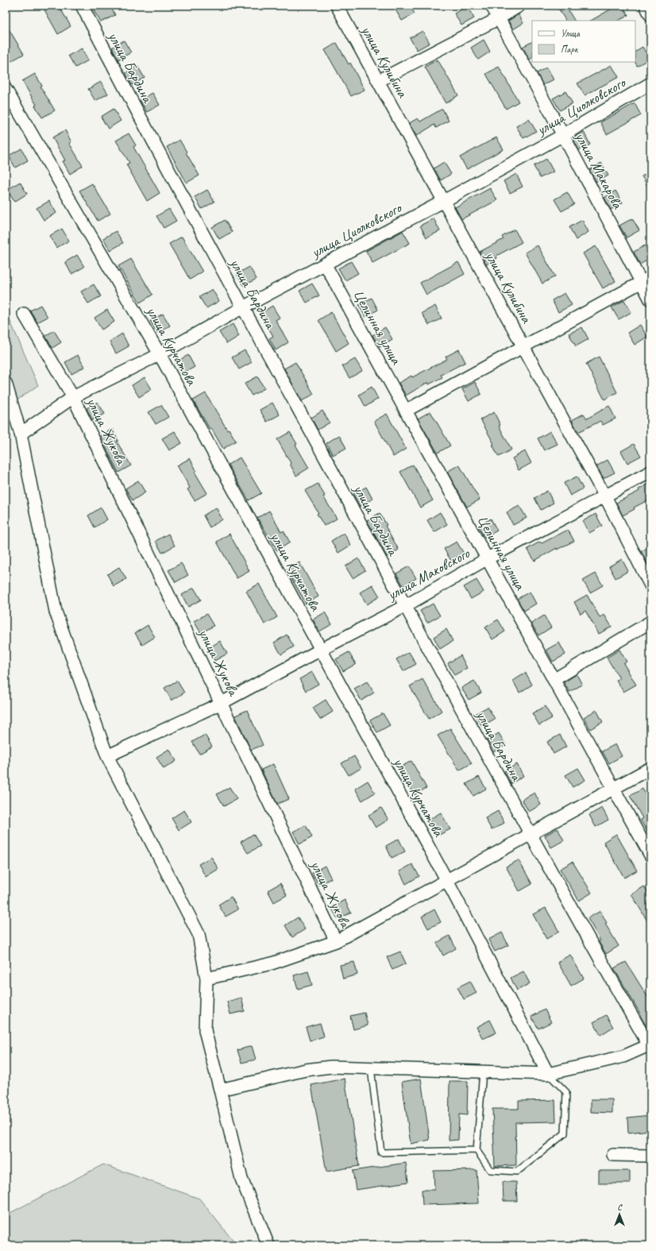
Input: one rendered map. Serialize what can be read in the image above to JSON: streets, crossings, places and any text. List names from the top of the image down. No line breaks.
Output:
{"streets":{"street":["улица Кулибина","улица Бардина","улица Циолковского","улица Макарова","Целинная улица","улица Курчатова","улица Жукова","улица Маковского"]},"crossings":[["улица Кулибина","улица Циолковского"],["улица Кулибина","улица Маковского"],["улица Бардина","улица Циолковского"],["улица Бардина","улица Маковского"],["улица Циолковского","улица Макарова"],["улица Циолковского","Целинная улица"],["улица Циолковского","улица Курчатова"],["улица Циолковского","улица Жукова"],["Целинная улица","улица Маковского"],["улица Курчатова","улица Маковского"],["улица Жукова","улица Маковского"]],"legend":["Улица","Парк"],"north":"top"}
